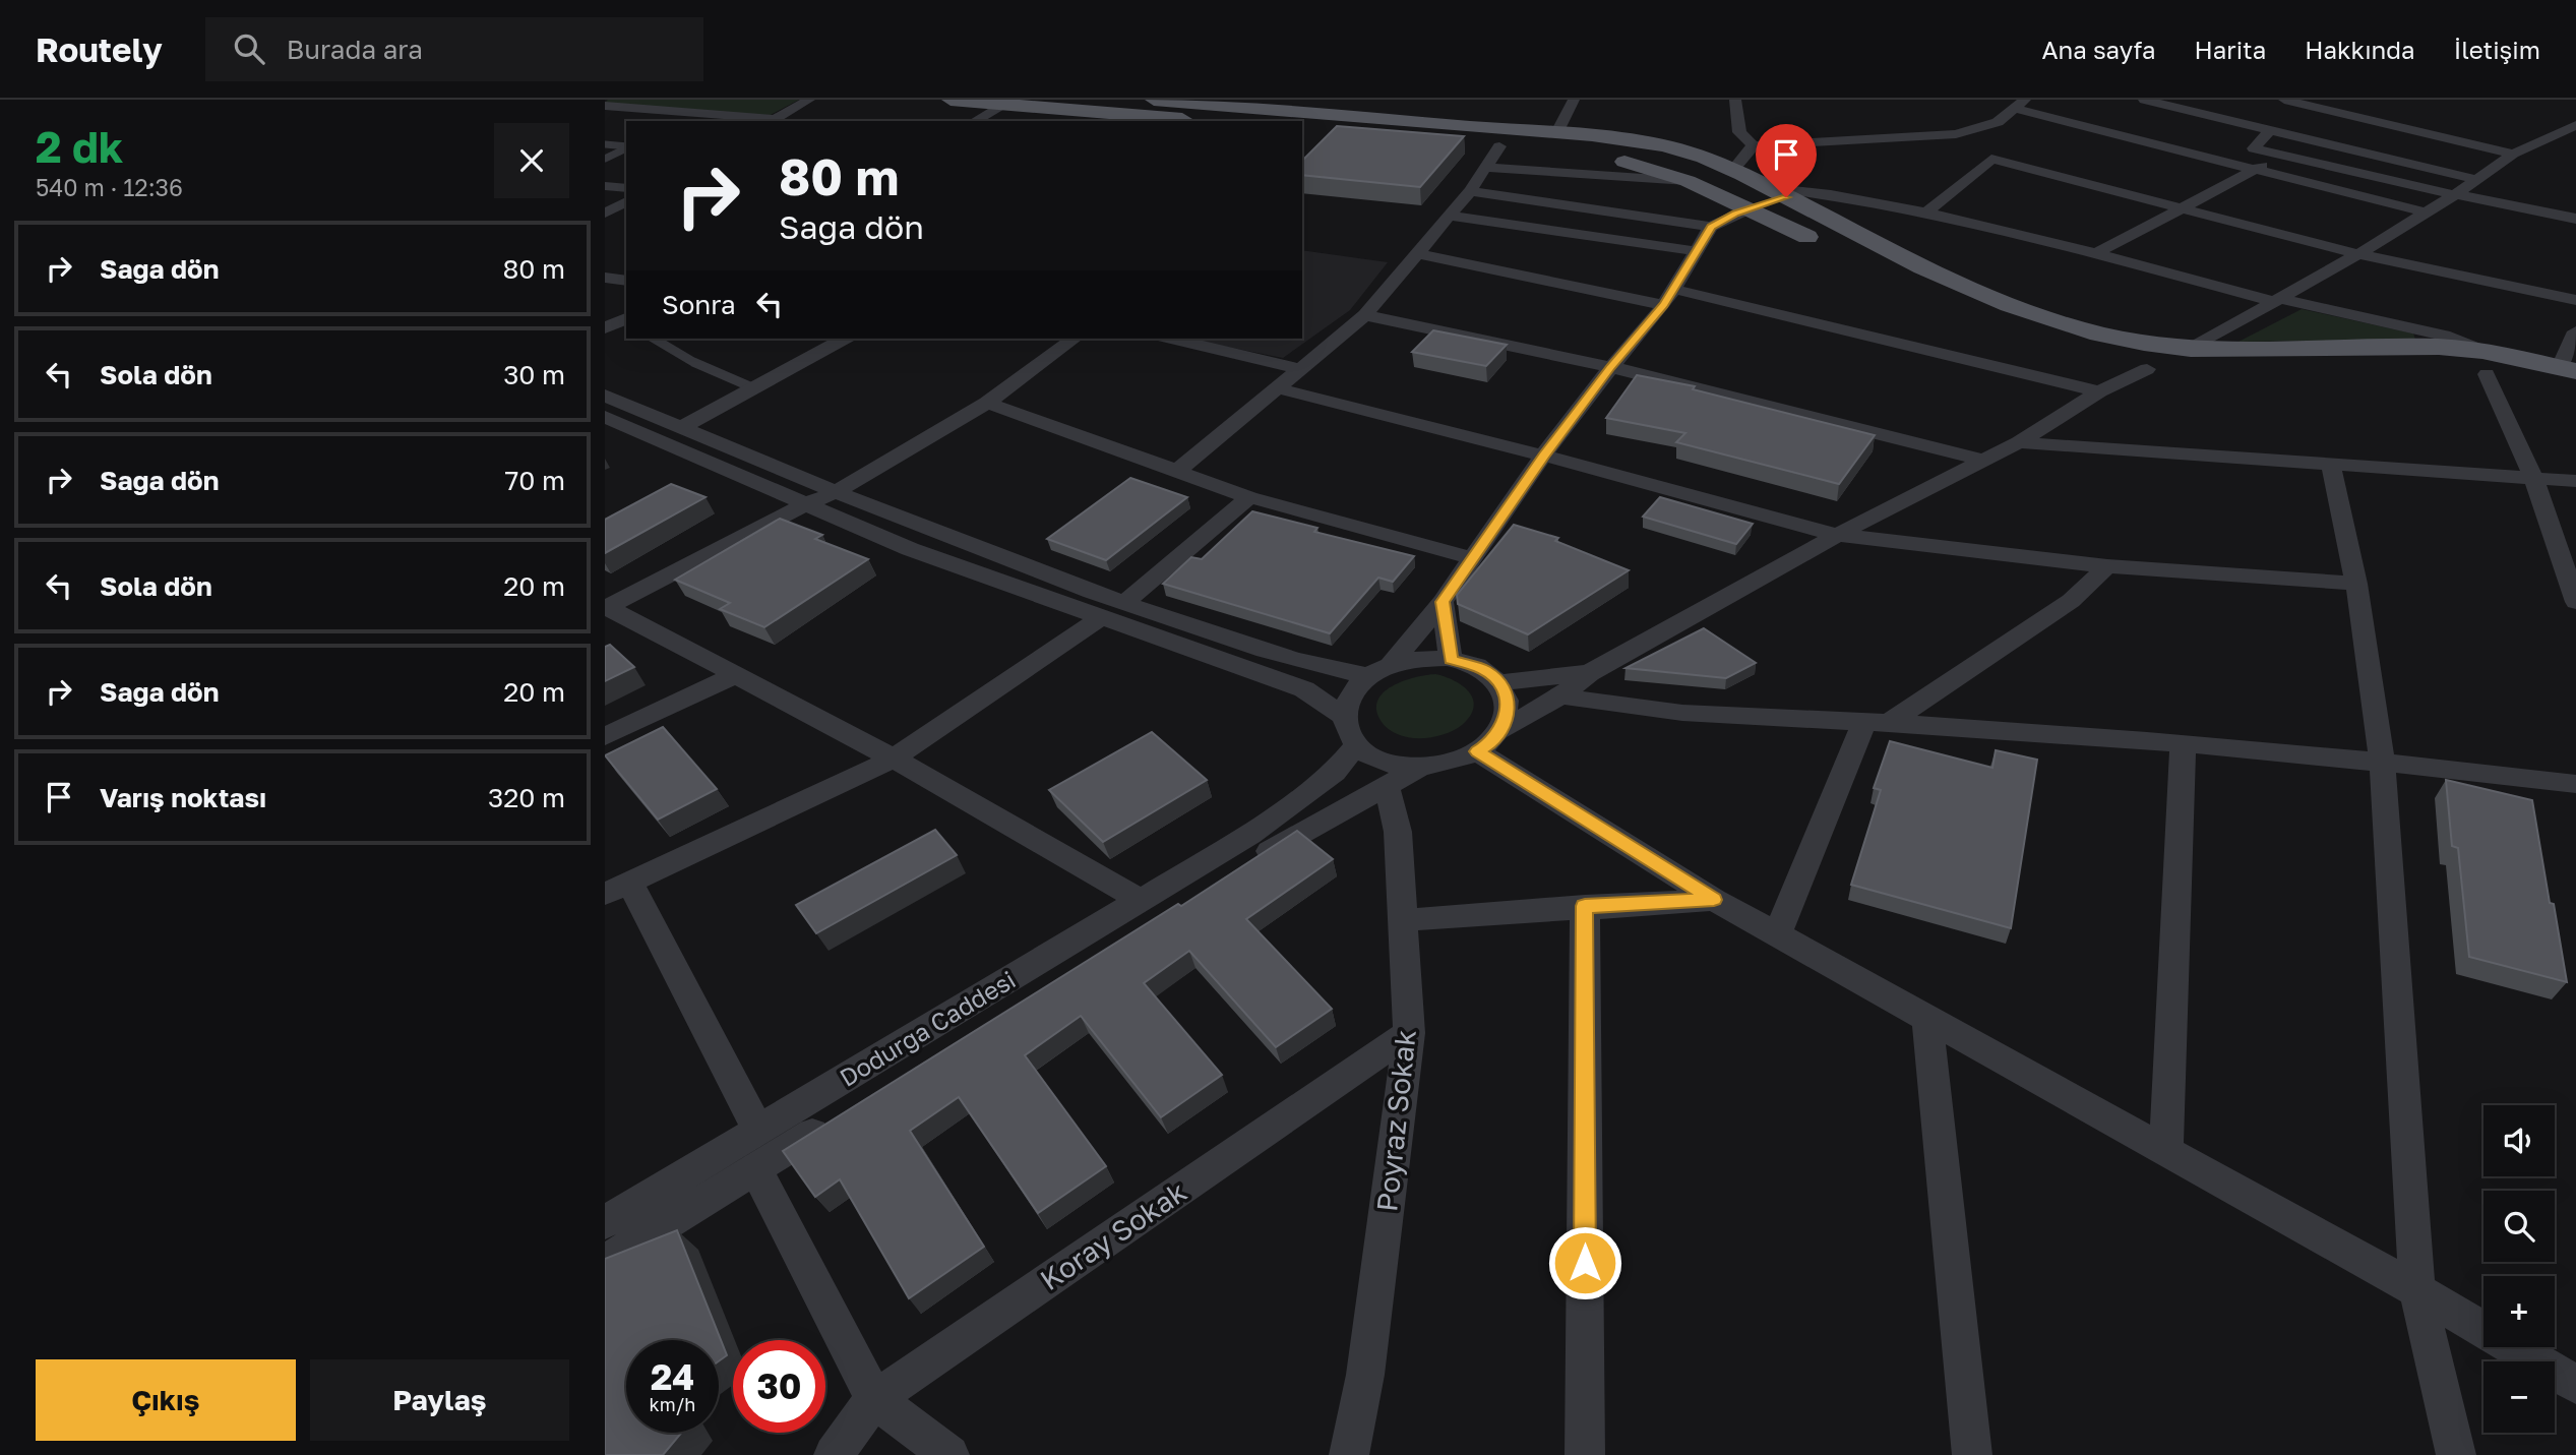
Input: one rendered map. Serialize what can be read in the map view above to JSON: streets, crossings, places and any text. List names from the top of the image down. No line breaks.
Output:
{"streets":{"street":["Dodurga Caddesi","Poyraz Sokak","Koray Sokak"]},"crossings":[["Poyraz Sokak","Koray Sokak"]],"page":{"header":"Routely","search":"Burada ara","nav":["Ana sayfa","Harita","Hakkında","İletişim"],"heading":["2 dk","540 m · 12:36"],"turn":["80 m","Sağa dön"],"list":[{"name":"Sağa dön","value":"80 m"},{"name":"Sola dön","value":"30 m"},{"name":"Sağa dön","value":"70 m"},{"name":"Sola dön","value":"20 m"},{"name":"Sağa dön","value":"20 m"},{"name":"Varış noktası","value":"320 m"}],"then":"Sonra","map_buttons":["+","−"],"speed":"24 km/h","limit":"30","buttons":["Çıkış","Paylaş"]}}
